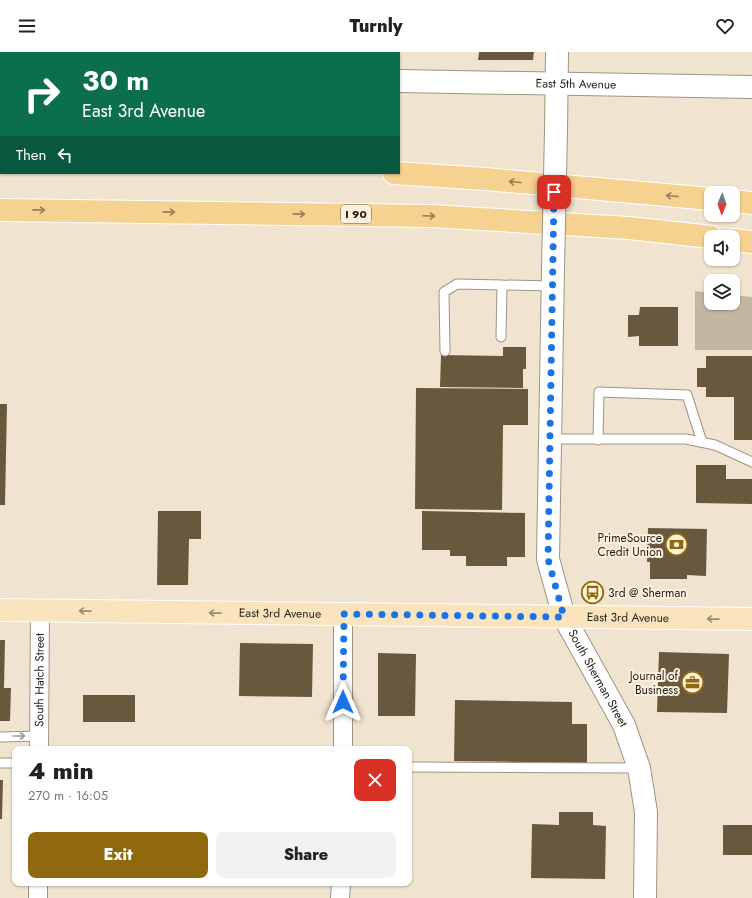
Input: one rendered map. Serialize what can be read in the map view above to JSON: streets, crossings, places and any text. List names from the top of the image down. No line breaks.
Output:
{"streets":{"highway":["I 90"],"main road":["East 3rd Avenue"],"street":["East 5th Avenue","South Sherman Street","South Hatch Street"]},"crossings":[["East 5th Avenue","South Sherman Street"],["East 3rd Avenue","South Sherman Street"],["East 3rd Avenue","South Hatch Street"]],"one_way":["East 3rd Avenue"],"places":{"bank":["PrimeSource Credit Union"],"bus stop":["3rd @ Sherman"],"office":["Journal of Business"]},"north":"bottom","page":{"header":"Turnly","turn":["30 m","East 3rd Avenue"],"then":"Then","heading":["4 min","270 m · 16:05"],"buttons":["Exit","Share"]}}
